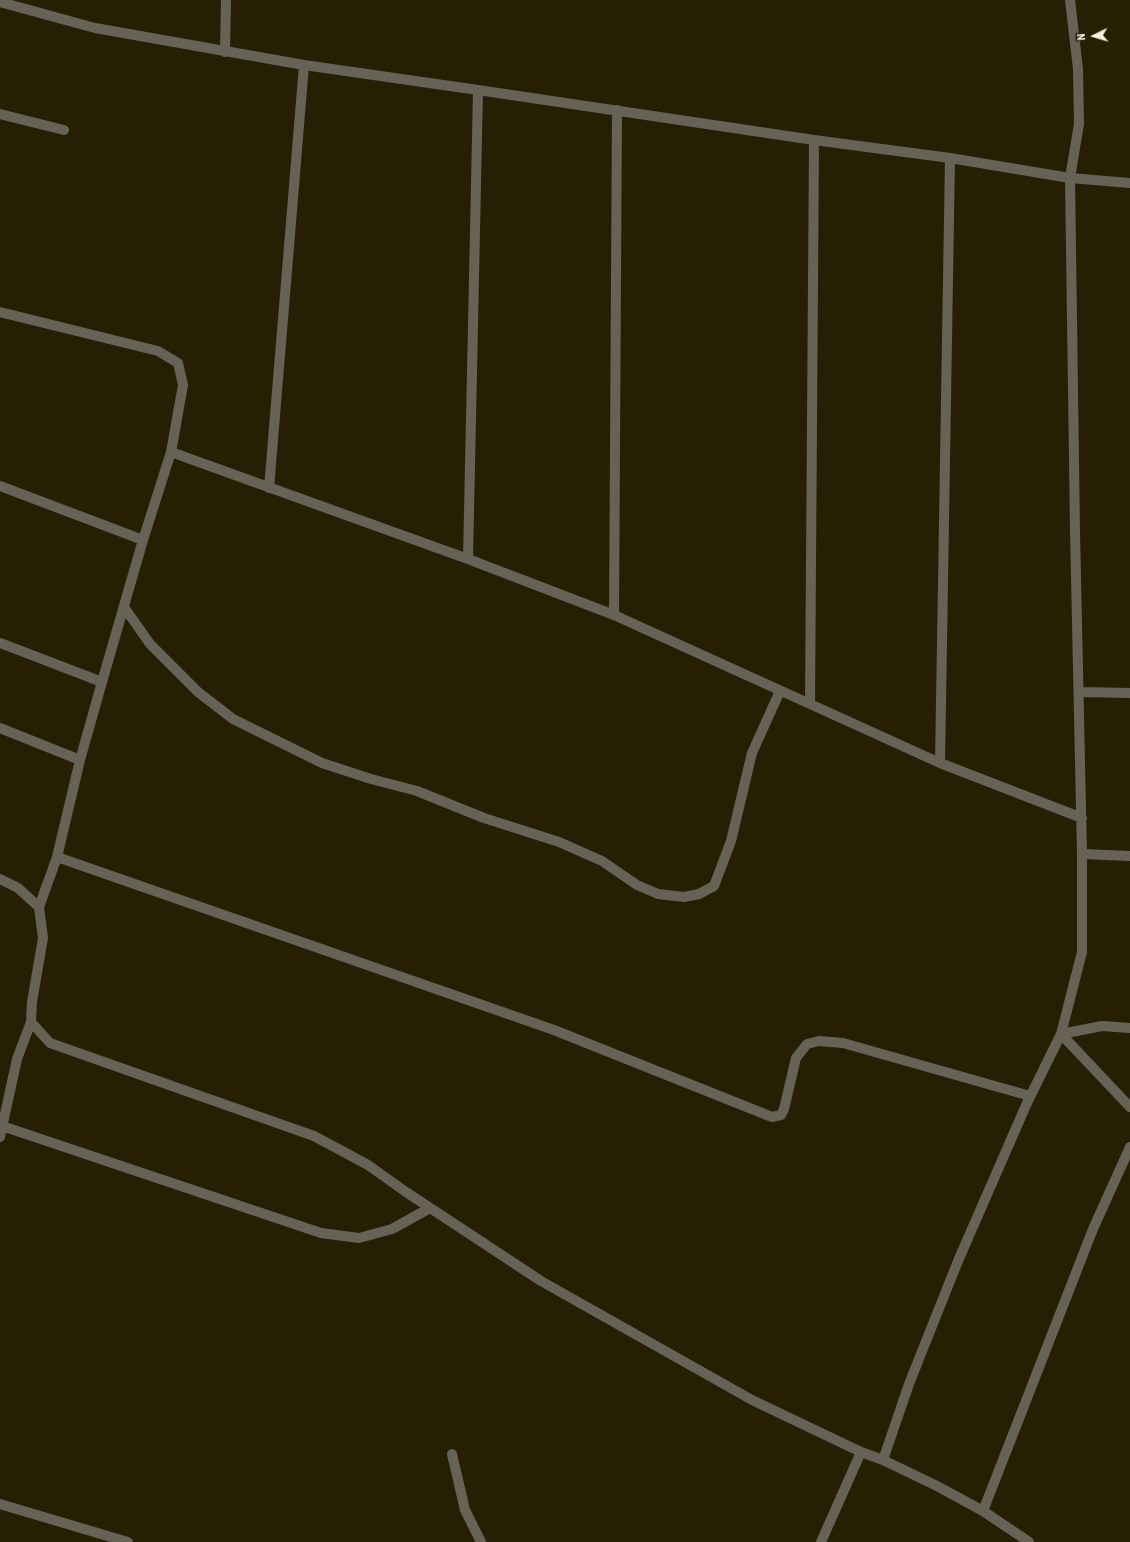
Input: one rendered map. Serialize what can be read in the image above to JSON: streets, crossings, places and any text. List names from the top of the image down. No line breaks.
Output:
{"north":"left"}
